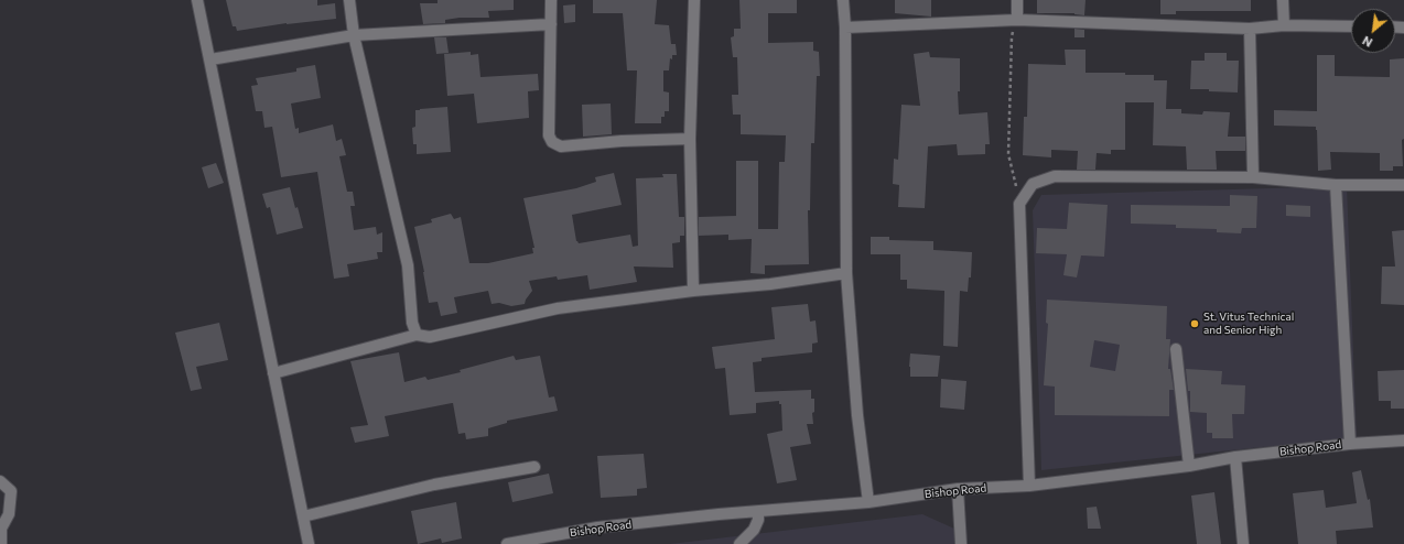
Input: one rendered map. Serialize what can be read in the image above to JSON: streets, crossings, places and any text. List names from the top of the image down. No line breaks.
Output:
{"streets":{"street":["Bishop Road"]},"places":["St. Vitus Technical and Senior High"],"north":"bottom left"}
